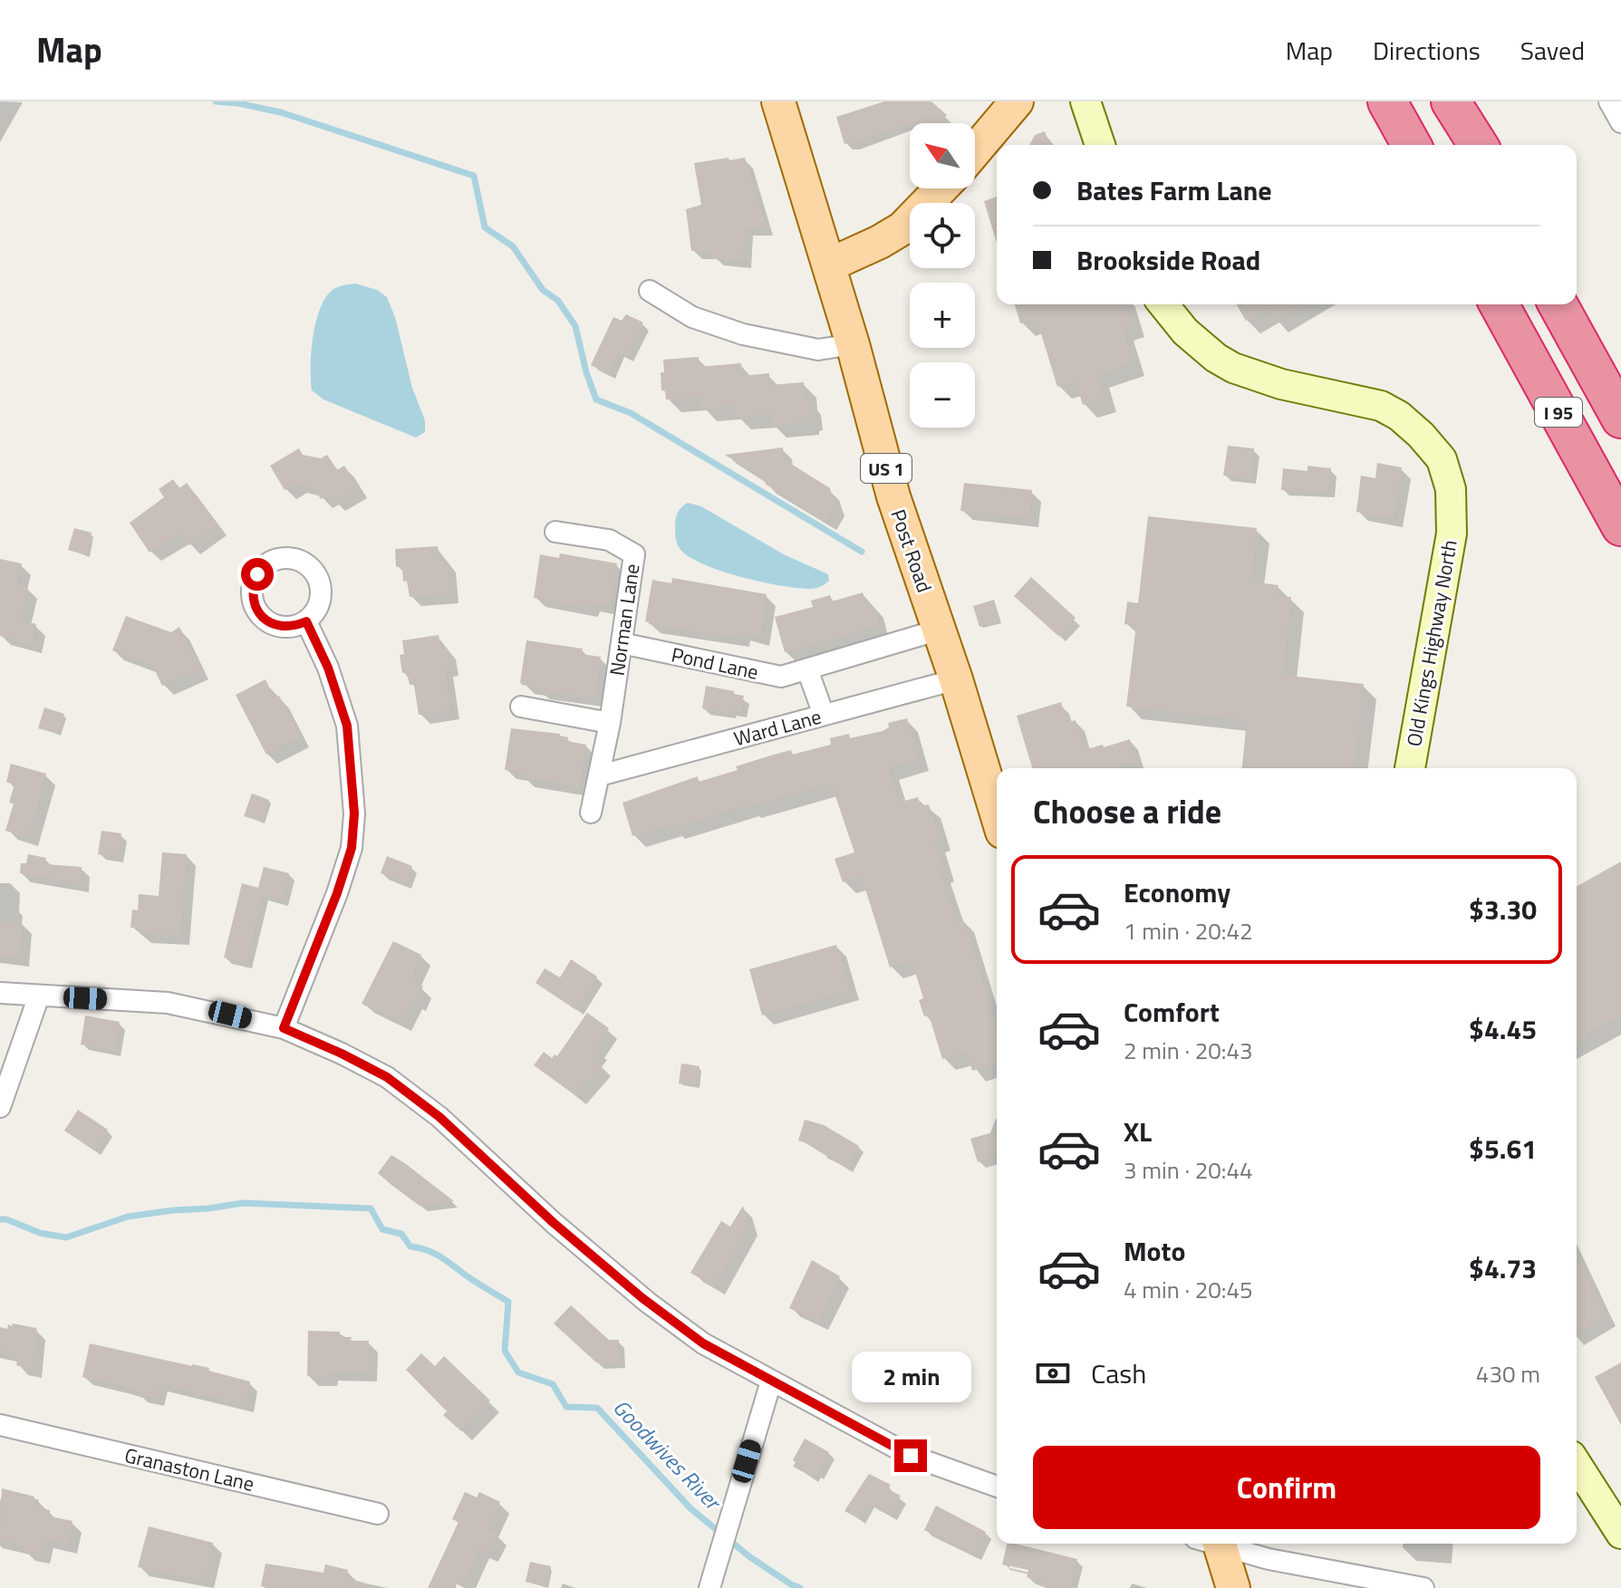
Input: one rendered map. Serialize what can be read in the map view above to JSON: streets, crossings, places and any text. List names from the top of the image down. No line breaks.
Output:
{"streets":{"highway":["I 95"],"main road":["US 1","Post Road"],"street":["Norman Lane","Old Kings Highway North","Pond Lane","Ward Lane","Granaston Lane"]},"crossings":[["Post Road","Pond Lane"],["Post Road","Ward Lane"],["Norman Lane","Pond Lane"],["Norman Lane","Ward Lane"]],"water":["Goodwives River"],"north":"top left","page":{"header":"Map","nav":["Map","Directions","Saved"],"map_buttons":["+","−"],"banner":["Bates Farm Lane","Brookside Road"],"heading":"Choose a ride","list":[{"name":"Economy","note":"1 min · 20:42","value":"$3.30"},{"name":"Comfort","note":"2 min · 20:43","value":"$4.45"},{"name":"XL","note":"3 min · 20:44","value":"$5.61"},{"name":"Moto","note":"4 min · 20:45","value":"$4.73"}],"pay":["Cash","430 m"],"bubble":"2 min","buttons":"Confirm"}}
